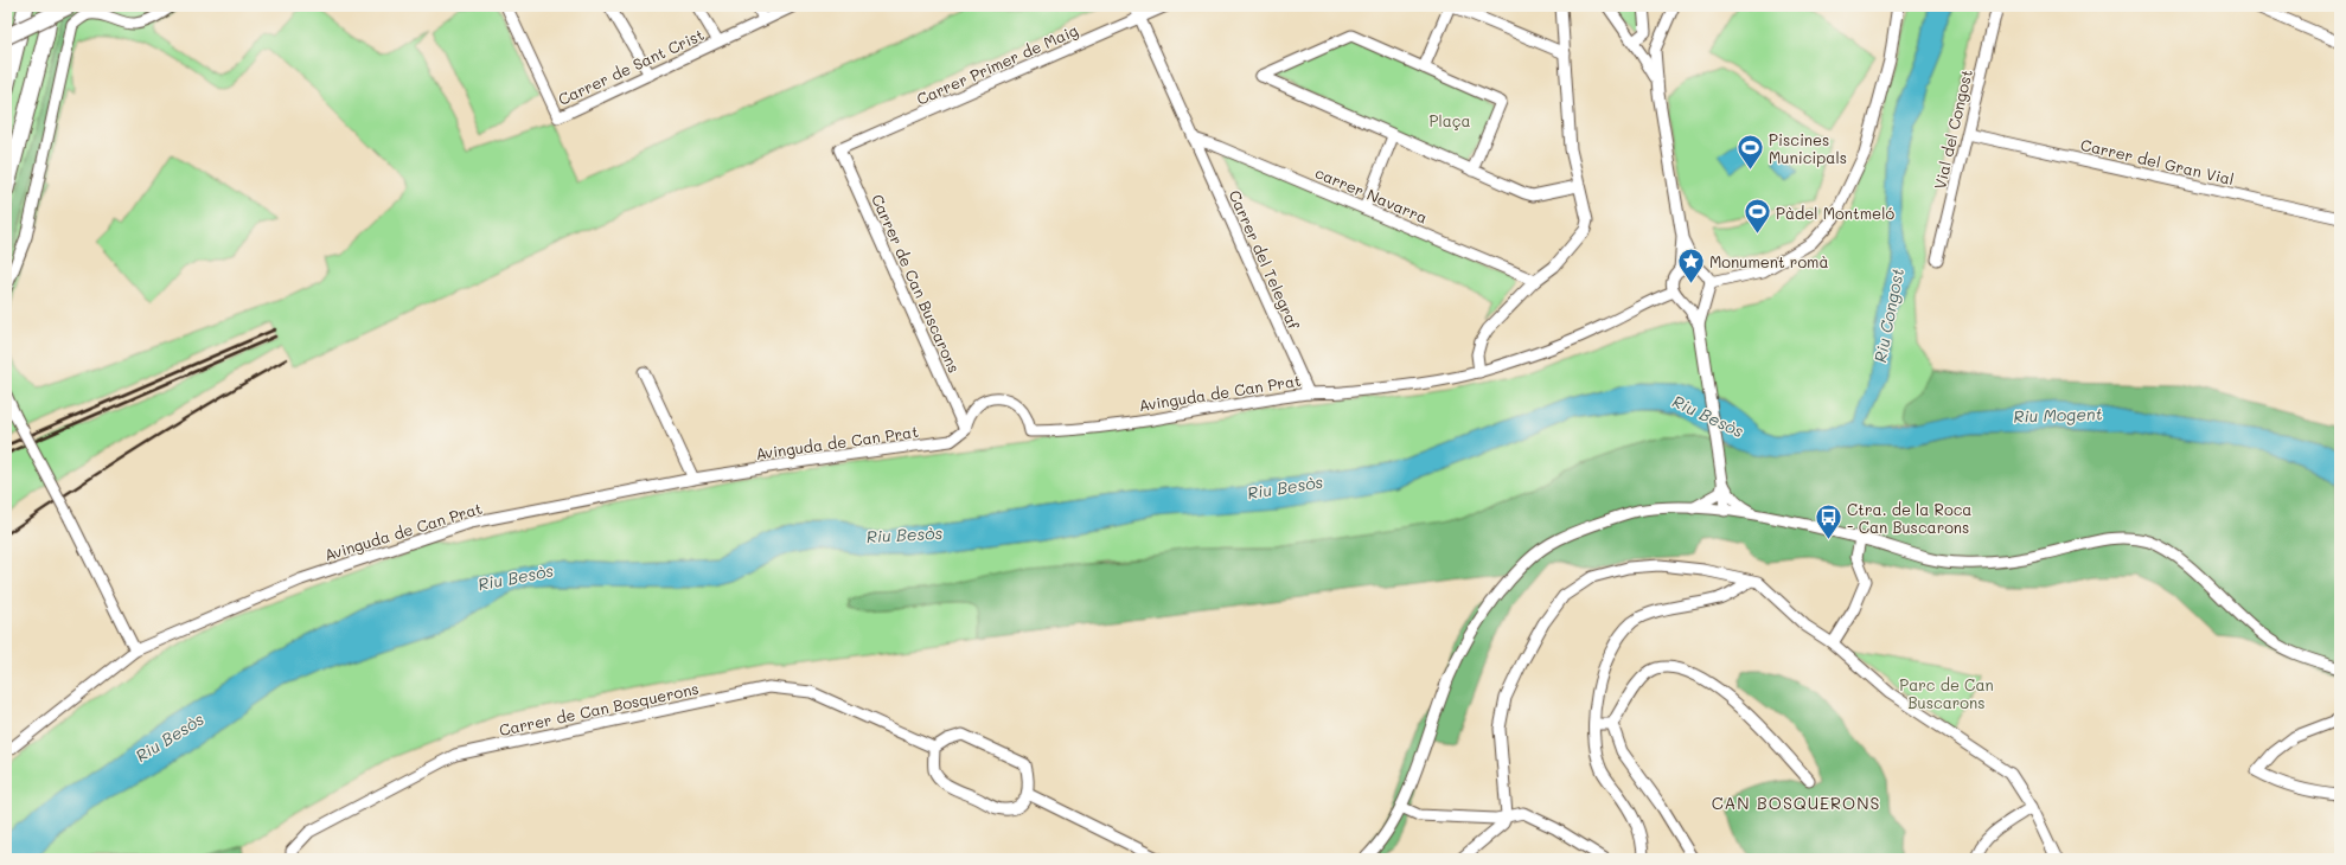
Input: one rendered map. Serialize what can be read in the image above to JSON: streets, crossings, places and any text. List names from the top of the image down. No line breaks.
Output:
{"streets":{"street":["Carrer Primer de Maig","Carrer de Sant Crist","Vial del Congost","Carrer del Gran Vial","carrer Navarra","Carrer del Telegraf","Carrer de Can Buscarons","Avinguda de Can Prat","Carrer de Can Bosquerons"]},"crossings":[["Carrer Primer de Maig","Carrer del Telegraf"],["Carrer Primer de Maig","Carrer de Can Buscarons"],["Vial del Congost","Carrer del Gran Vial"],["carrer Navarra","Carrer del Telegraf"],["Carrer del Telegraf","Avinguda de Can Prat"],["Carrer de Can Buscarons","Avinguda de Can Prat"]],"districts":["CAN BOSQUERONS"],"water":["Riu Congost","Riu Mogent","Riu Besòs"],"parks":["Plaça","Parc de Can Buscarons"],"places":{"sports":["Piscines Municipals","Pàdel Montmeló"],"place":["Monument romà"],"bus stop":["Ctra. de la Roca - Can Buscarons"]}}
